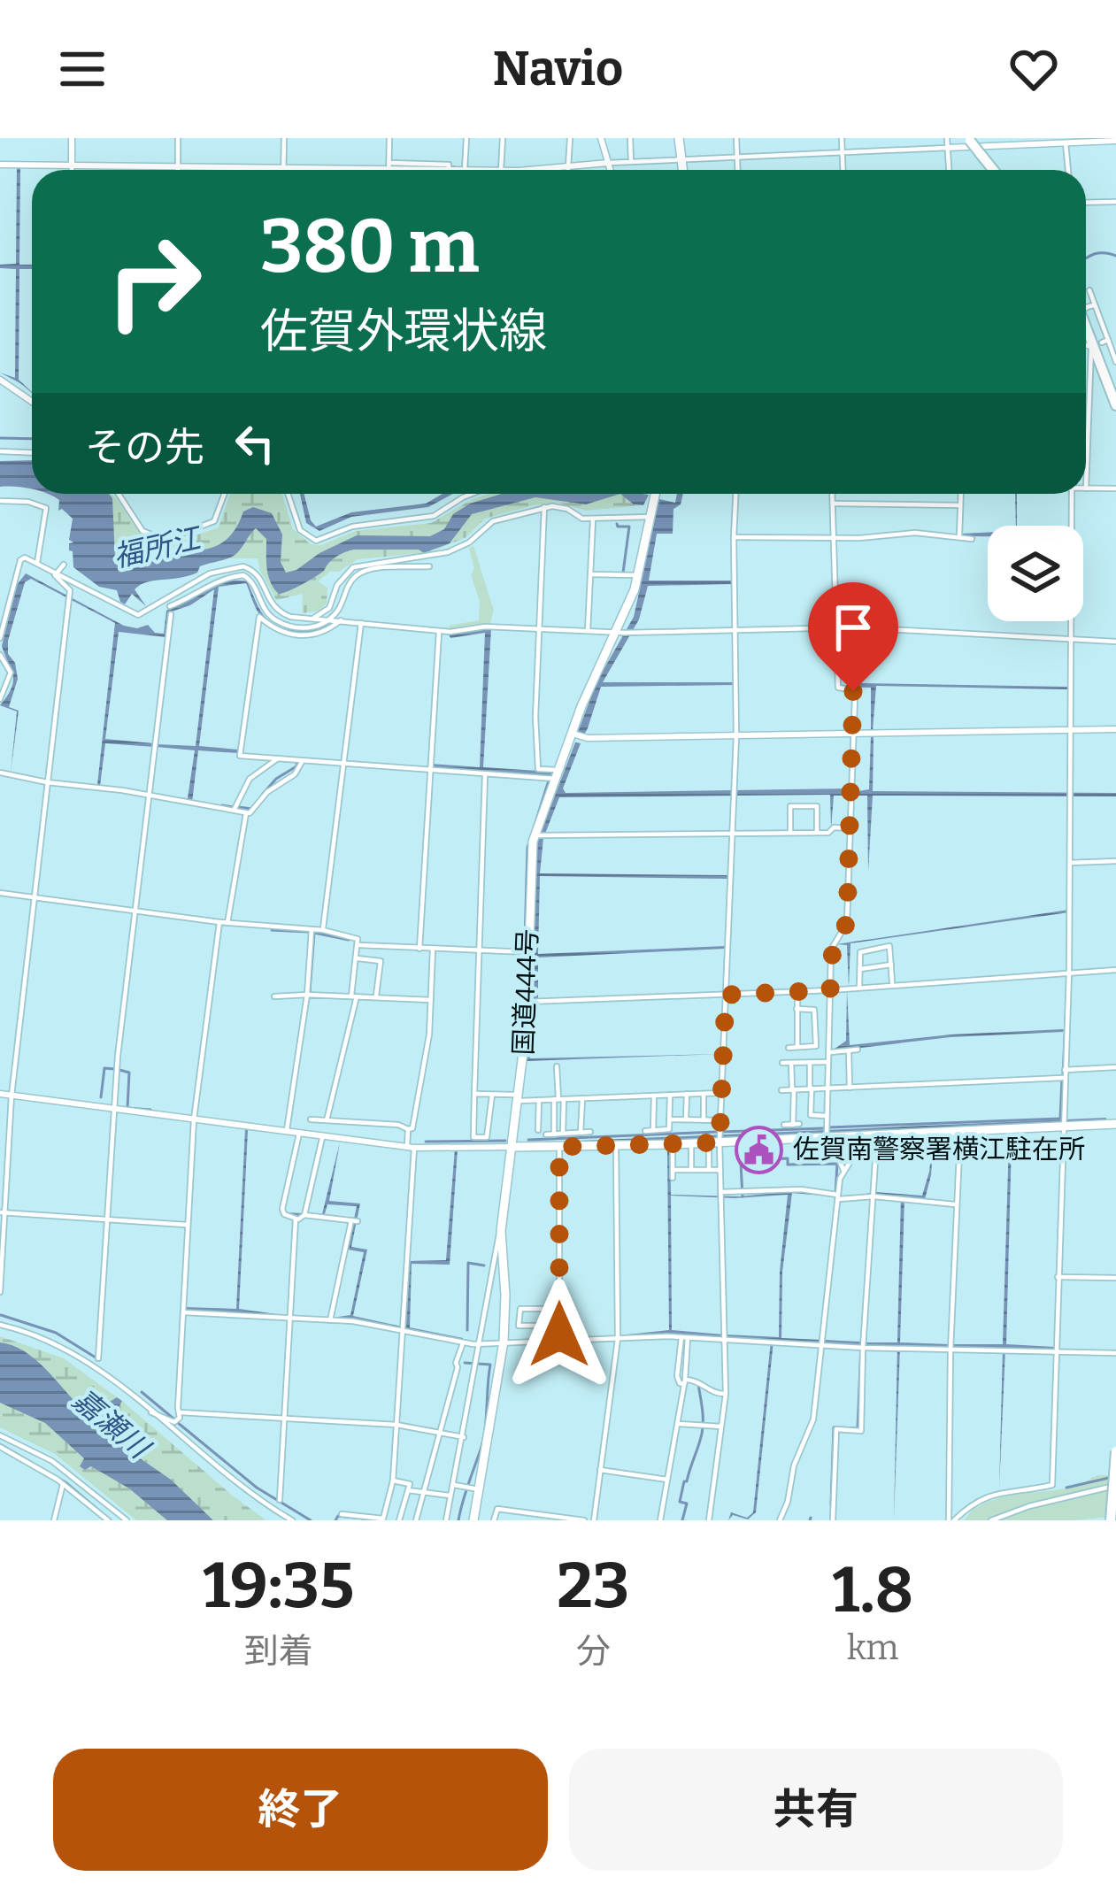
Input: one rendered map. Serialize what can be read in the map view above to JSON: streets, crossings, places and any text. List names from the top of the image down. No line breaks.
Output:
{"streets":{"main road":["国道444号"]},"water":["福所江","嘉瀬川"],"places":{"public building":["佐賀南警察署横江駐在所"]},"page":{"header":"Navio","turn":["380 m","佐賀外環状線"],"then":"その先","eta":["19:35","到着","23","分","1.8","km"],"buttons":["終了","共有"]}}
